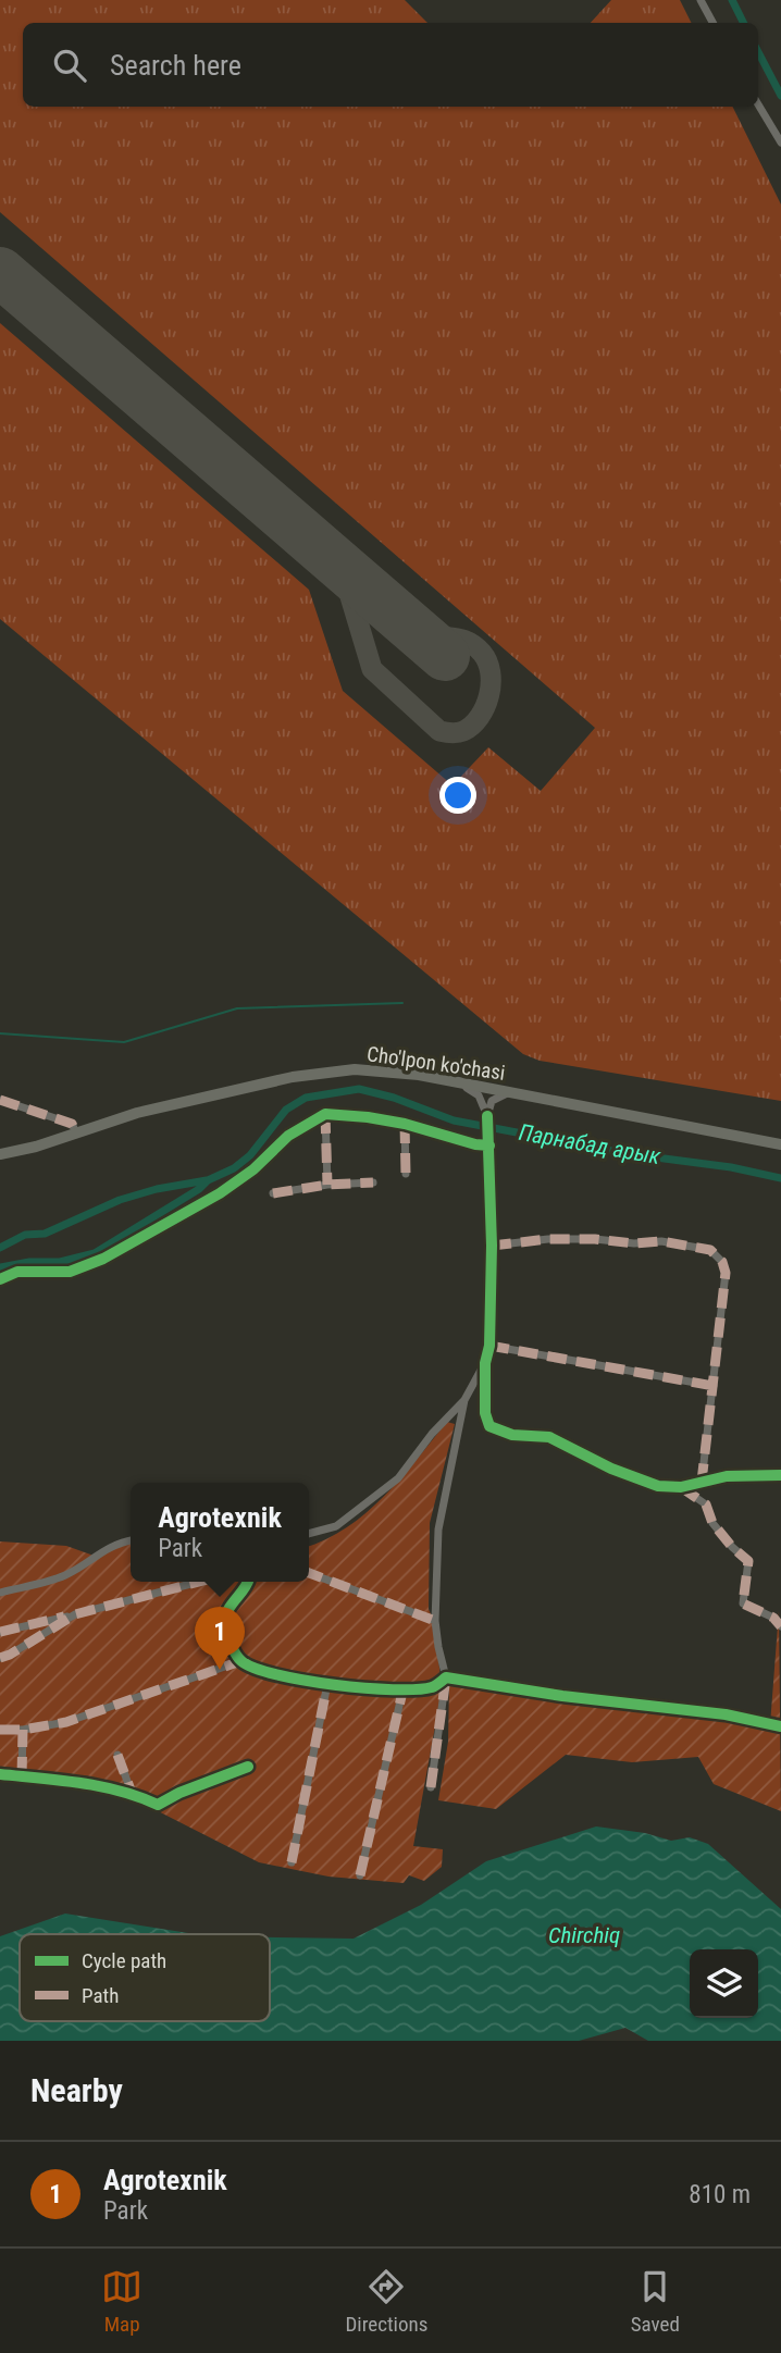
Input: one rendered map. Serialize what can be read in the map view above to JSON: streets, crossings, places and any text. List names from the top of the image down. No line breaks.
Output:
{"streets":{"main road":["Cho'lpon ko'chasi"]},"water":["Парнабад арык","Chirchiq"],"legend":["Cycle path","Path"],"page":{"search":"Search here","popup":["Agrotexnik","Park"],"pins":"1","heading":"Nearby","list":[{"mark":"1","name":"Agrotexnik","note":"Park","value":"810 m"}],"nav":["Map","Directions","Saved"]}}
